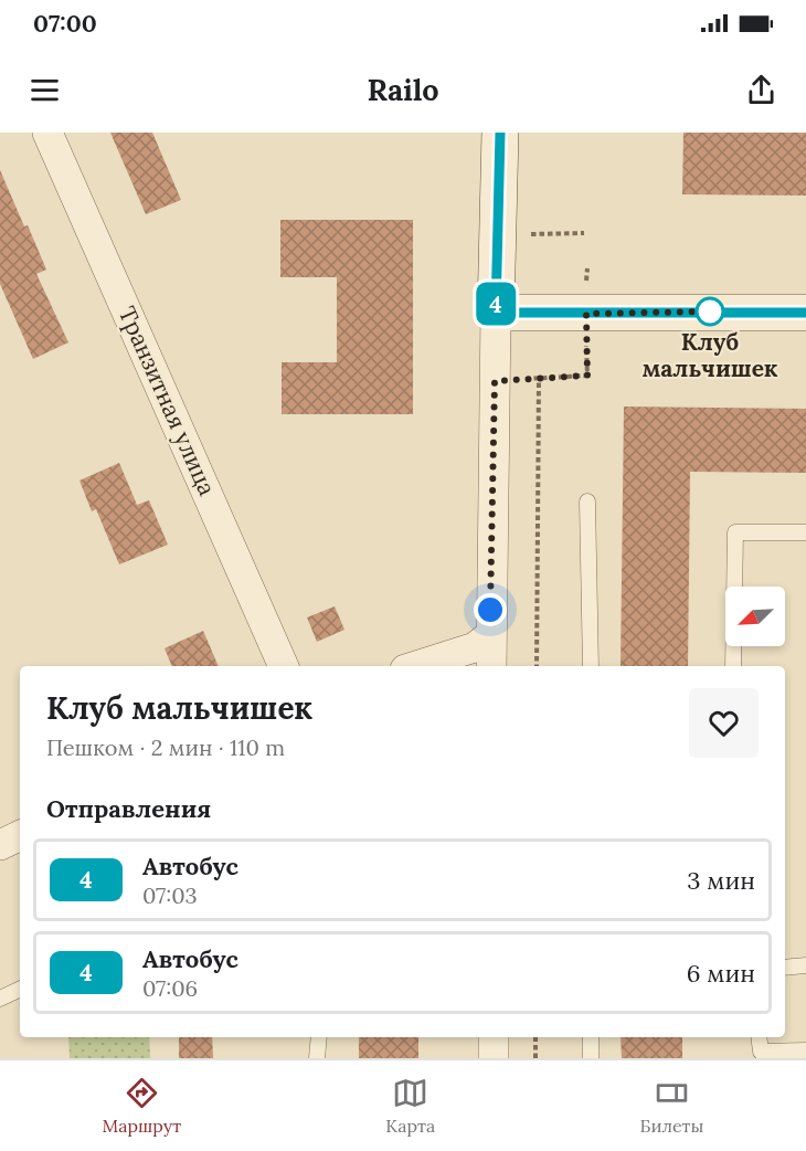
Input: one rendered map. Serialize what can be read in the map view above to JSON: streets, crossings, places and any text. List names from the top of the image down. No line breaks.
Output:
{"streets":{"street":["Транзитная улица"]},"places":["Клуб мальчишек"],"lines":["bus line 4"],"north":"bottom left","page":{"status":"07:00","header":"Railo","on_map":"4","heading":[["Клуб мальчишек","Пешком · 2 мин · 110 m"],"Отправления"],"list":[{"mark":"4","name":"Автобус","note":"07:03","value":"3 мин"},{"mark":"4","name":"Автобус","note":"07:06","value":"6 мин"}],"tabs":["Маршрут","Карта","Билеты"]}}
